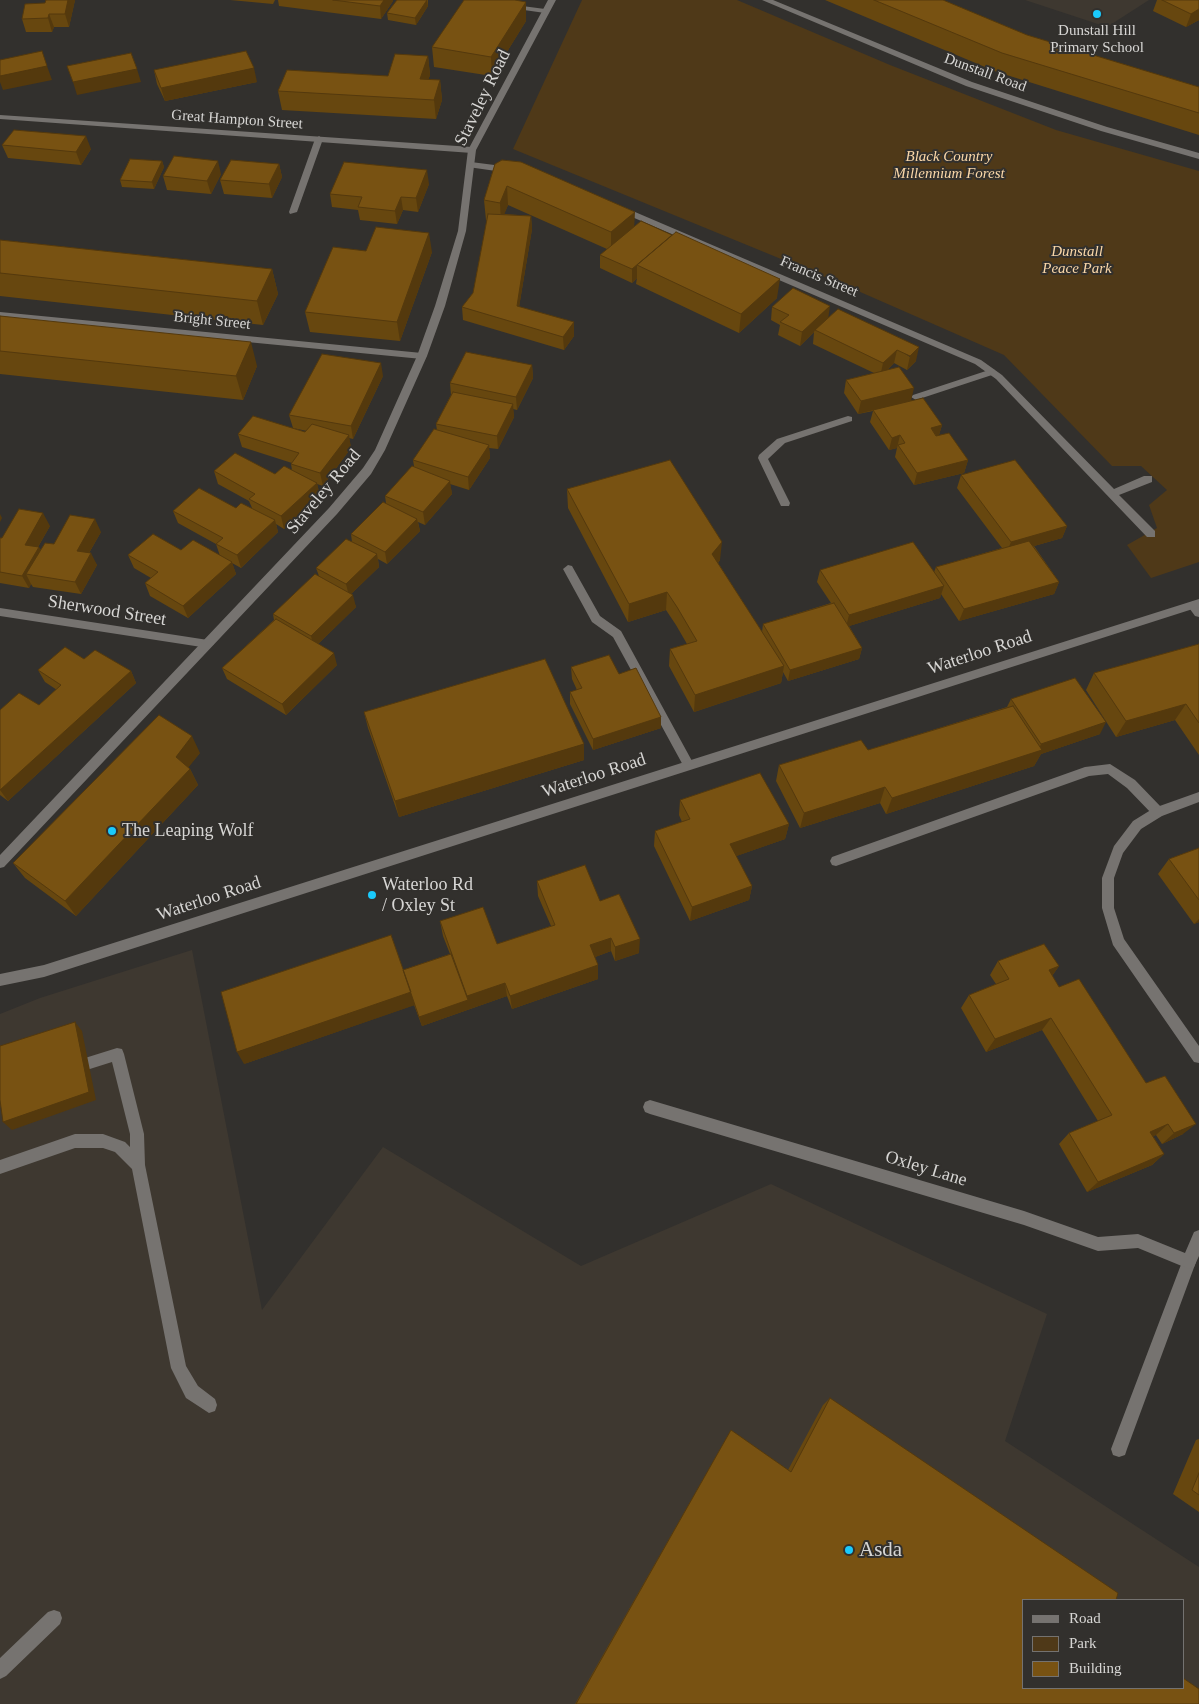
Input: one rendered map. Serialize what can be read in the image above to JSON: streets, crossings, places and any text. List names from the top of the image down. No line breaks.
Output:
{"streets":{"street":["Dunstall Road","Staveley Road","Great Hampton Street","Francis Street","Bright Street","Sherwood Street","Waterloo Road","Oxley Lane"]},"crossings":[["Staveley Road","Great Hampton Street"],["Staveley Road","Bright Street"],["Staveley Road","Sherwood Street"]],"parks":["Black Country Millennium Forest","Dunstall Peace Park"],"places":["Dunstall Hill Primary School","The Leaping Wolf","Waterloo Rd / Oxley St","Asda"],"legend":["Road","Park","Building"]}
